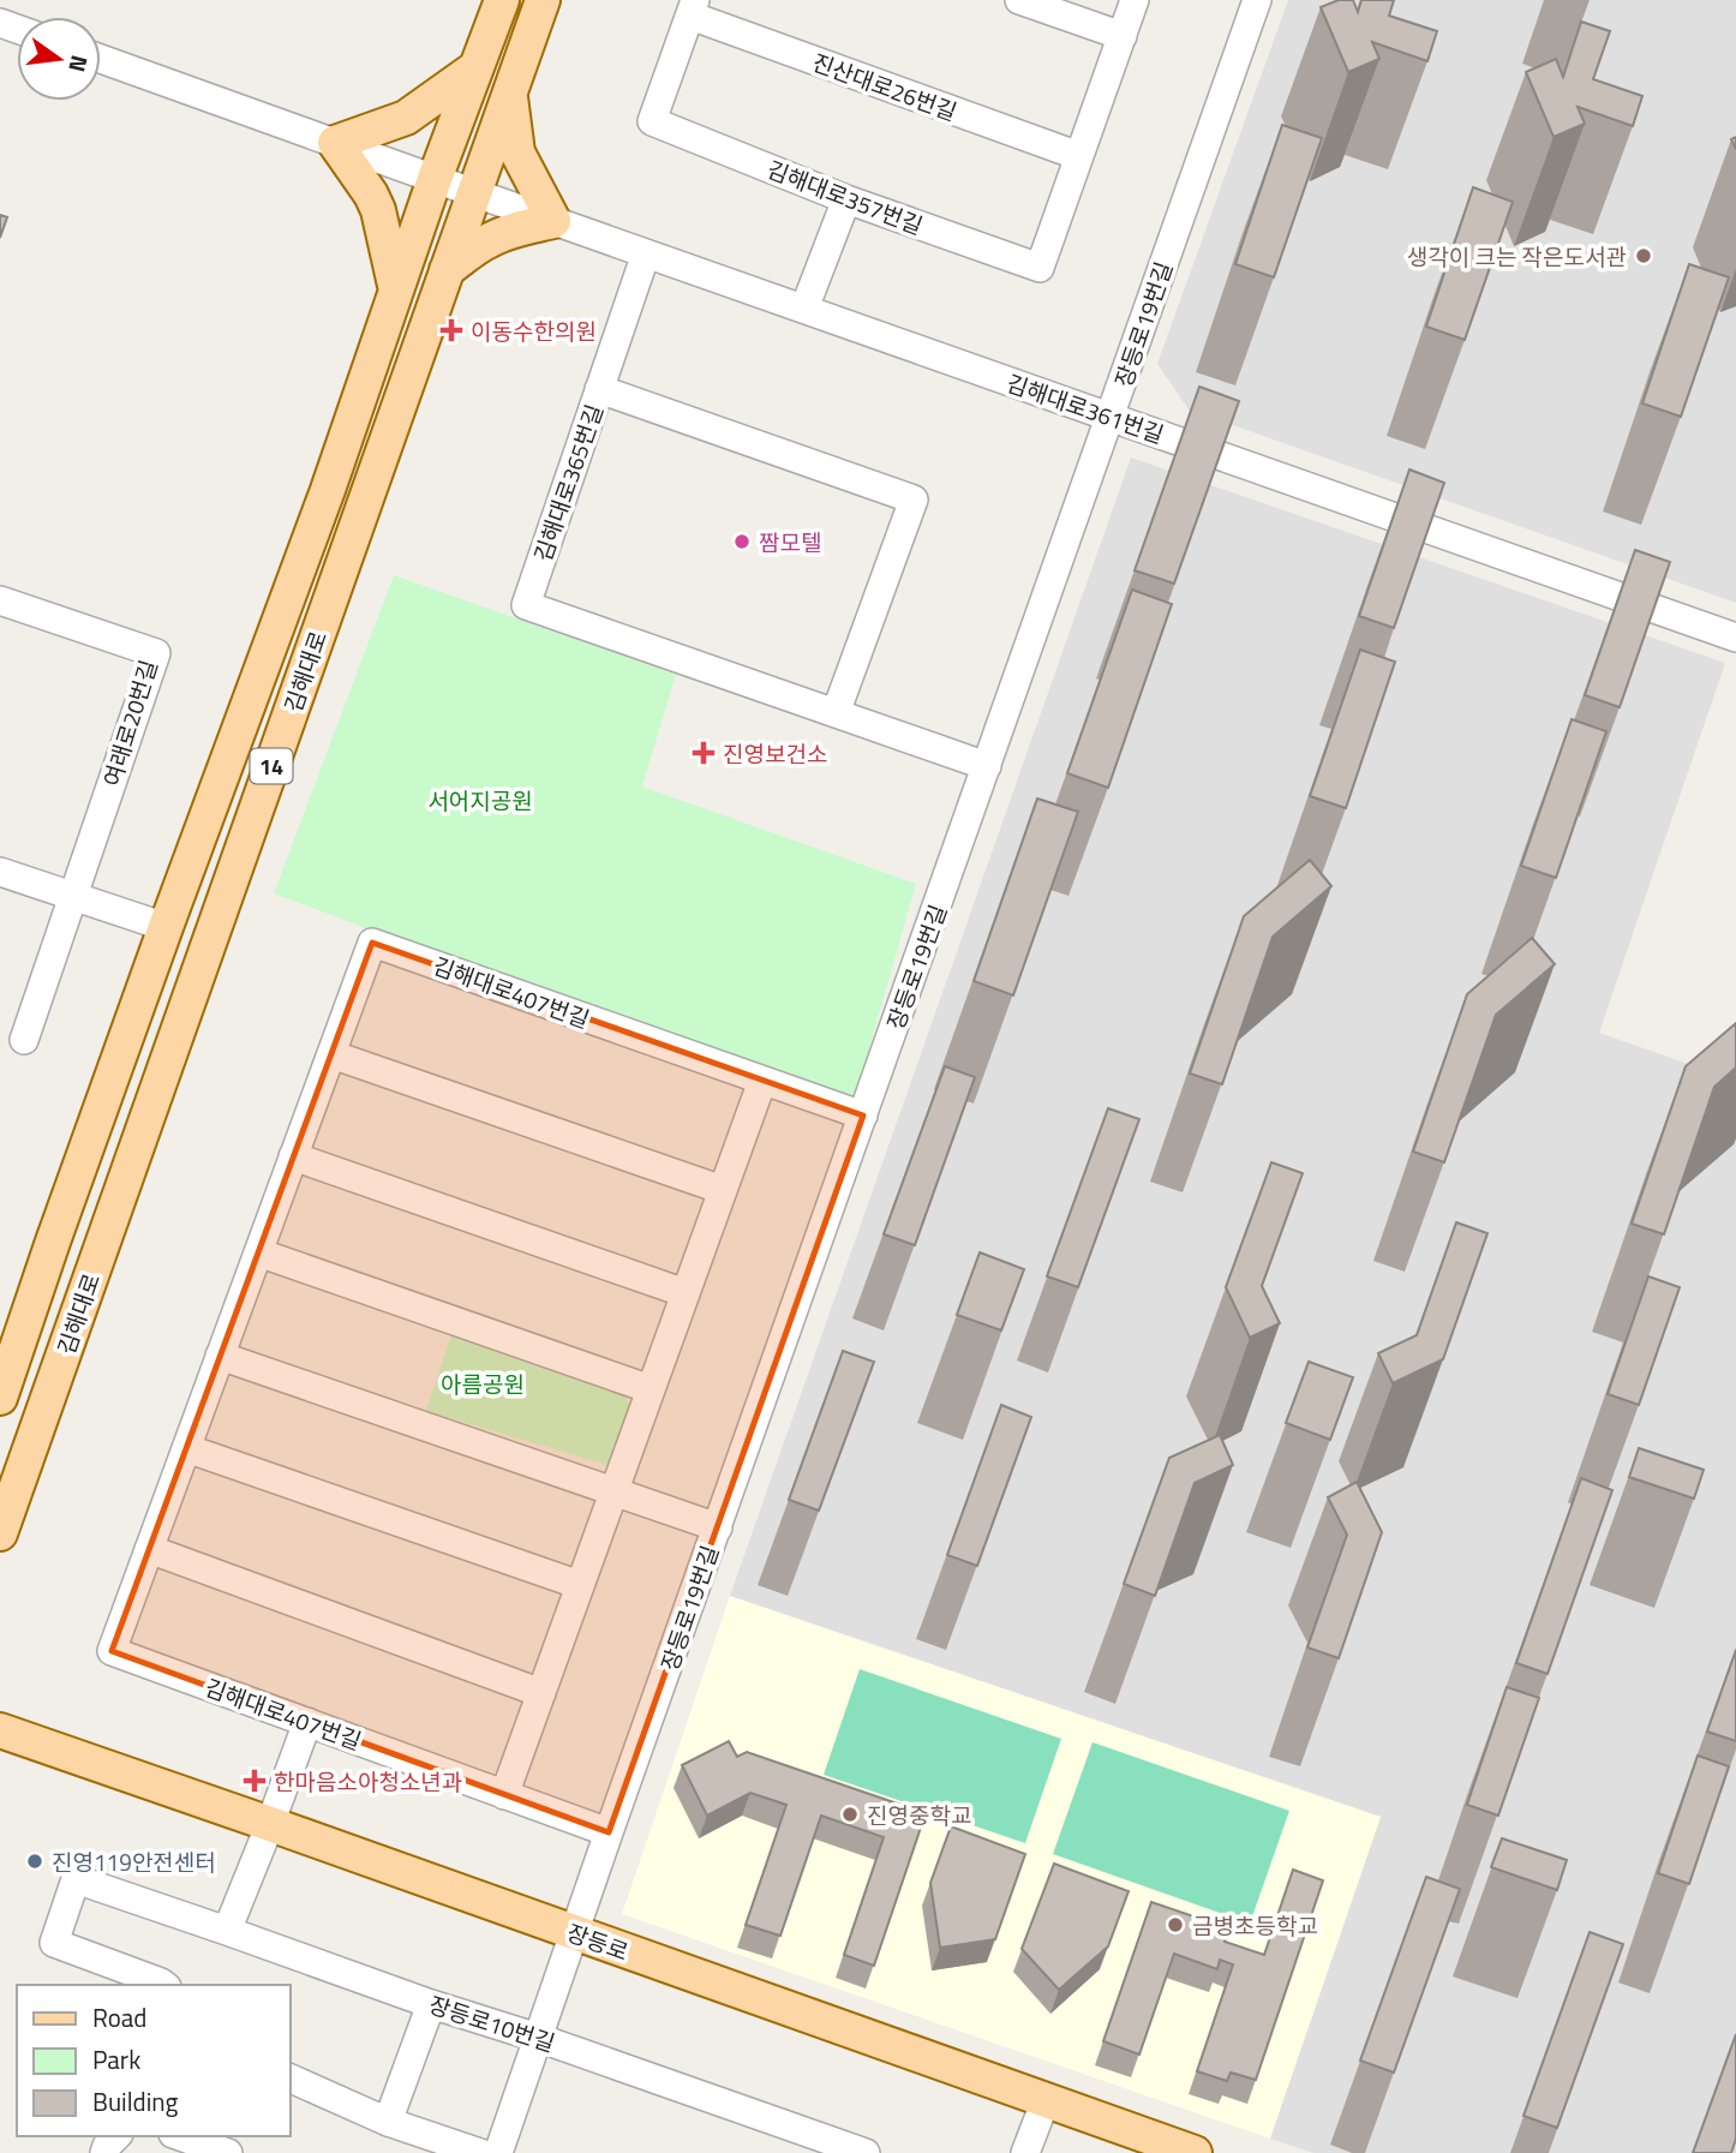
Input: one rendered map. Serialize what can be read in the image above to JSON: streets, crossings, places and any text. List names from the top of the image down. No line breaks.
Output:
{"streets":{"main road":["김해대로","14","장등로"],"street":["진산대로26번길","김해대로357번길","장등로19번길","김해대로361번길","김해대로365번길","여래로20번길","김해대로407번길","장등로10번길"]},"crossings":[["진산대로26번길","김해대로357번길"],["장등로19번길","김해대로361번길"],["장등로19번길","김해대로365번길"],["장등로19번길","김해대로407번길"],["장등로19번길","장등로"],["장등로19번길","장등로10번길"],["김해대로361번길","김해대로"]],"parks":["서어지공원","아름공원"],"places":{"other":["생각이 크는 작은도서관","짬모텔","진영중학교","진영119안전센터","금병초등학교"],"health":["이동수한의원","진영보건소","한마음소아청소년과"]},"legend":["Road","Park","Building"],"north":"right"}
